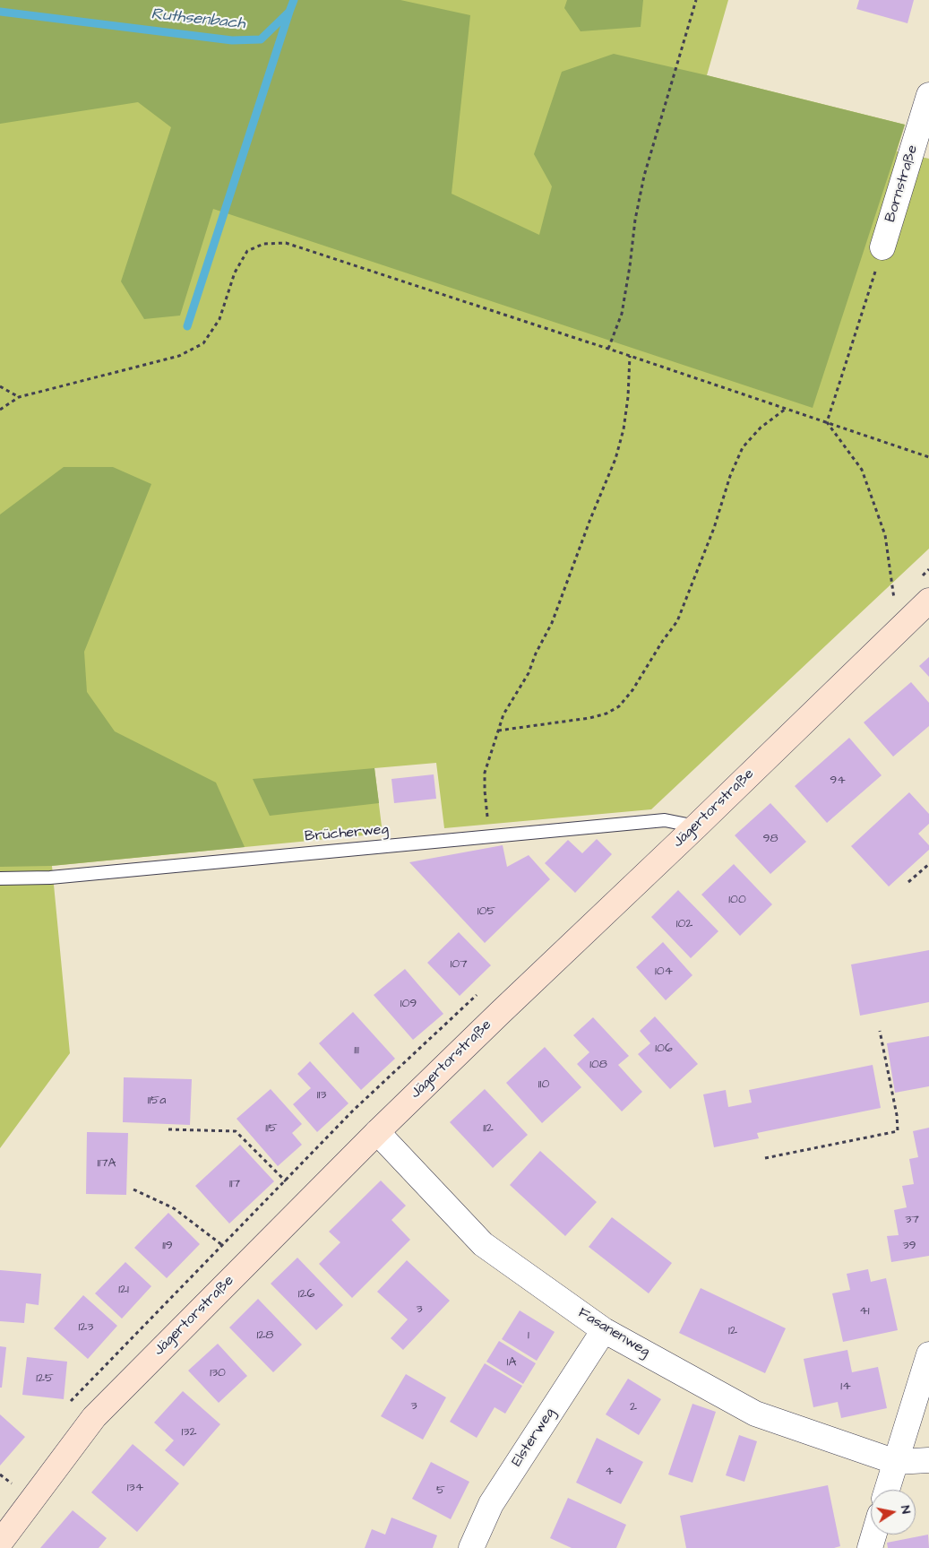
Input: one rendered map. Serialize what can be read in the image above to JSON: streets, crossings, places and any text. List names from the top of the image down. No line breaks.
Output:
{"streets":{"street":["Bornstraße","Jägertorstraße","Fasanenweg","Elsterweg"],"lane":["Brücherweg"]},"crossings":[["Jägertorstraße","Brücherweg"],["Jägertorstraße","Fasanenweg"],["Fasanenweg","Elsterweg"]],"water":["Ruthsenbach"],"house_numbers":["94","98","100","105","102","107","104","109","106","111","108","110","113","115a","115","112","117A","117","37","119","39","121","126","3","41","123","12","128","1","1A","130","125","14","3","2","132","4","134","5"],"north":"right"}
